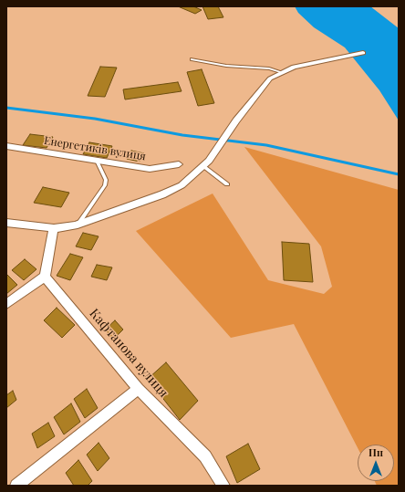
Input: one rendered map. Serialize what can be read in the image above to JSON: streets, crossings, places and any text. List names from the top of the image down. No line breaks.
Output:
{"streets":{"street":["Енергетиків вулиця","Кафтанова вулиця"]},"north":"top"}
